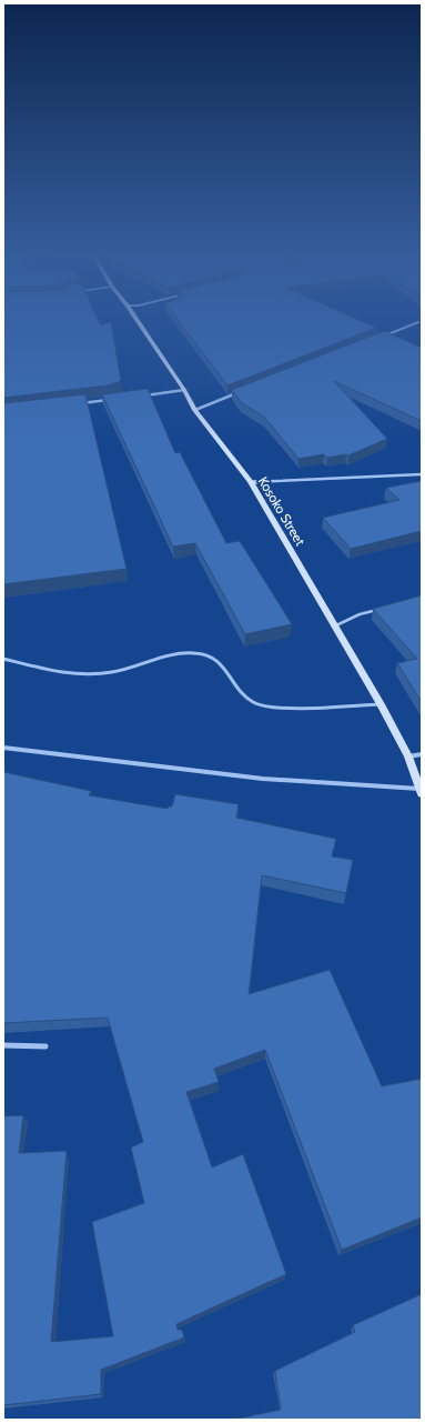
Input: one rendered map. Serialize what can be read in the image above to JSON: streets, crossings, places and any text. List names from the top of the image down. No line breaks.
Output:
{"streets":{"street":["Kosoko Street"]}}
